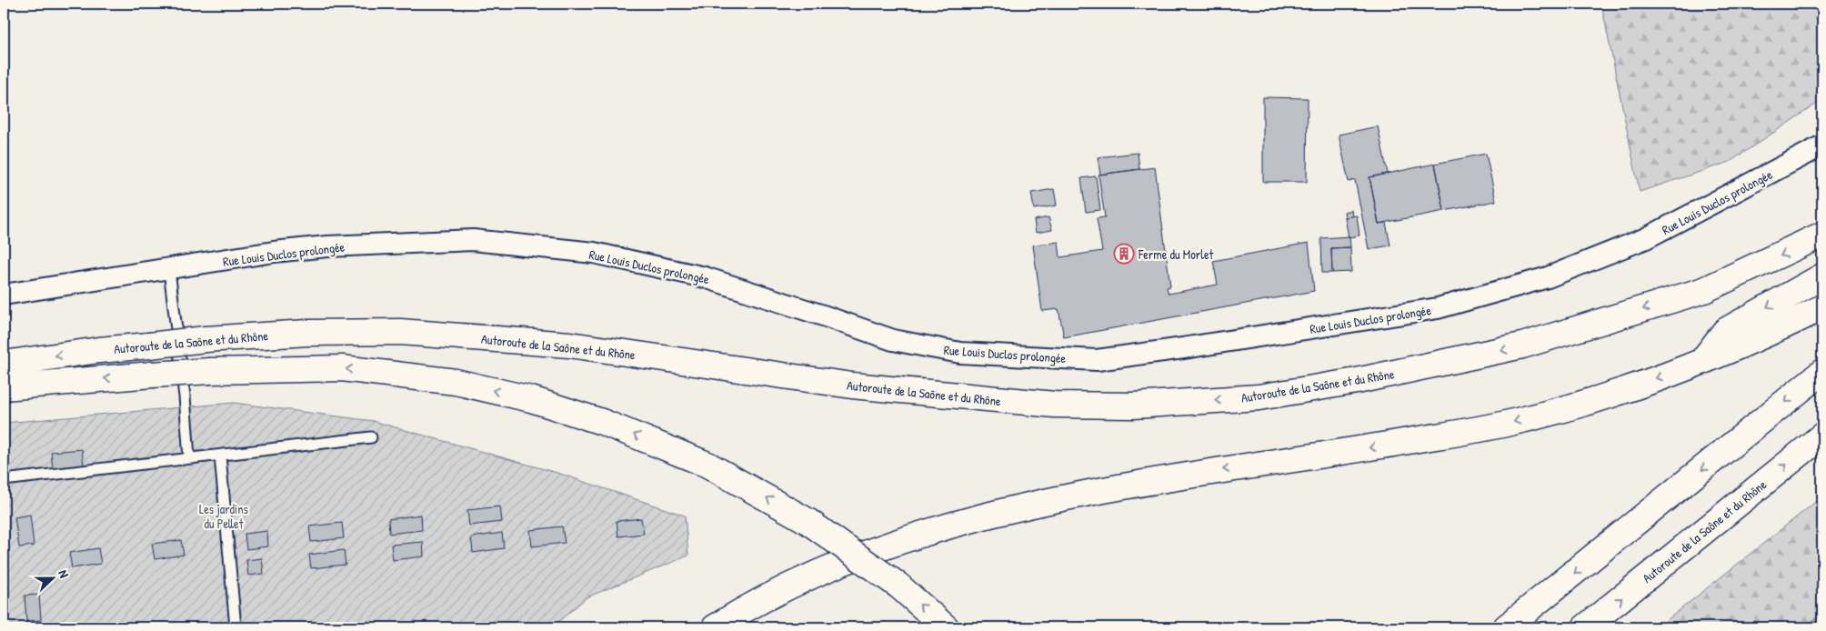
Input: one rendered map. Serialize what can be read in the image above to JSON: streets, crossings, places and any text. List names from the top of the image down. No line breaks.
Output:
{"streets":{"highway":["Autoroute de la Saône et du Rhône"],"street":["Rue Louis Duclos prolongée"]},"parks":["Les jardins du Pellet"],"places":{"building":["Ferme du Morlet"]},"north":"right"}
